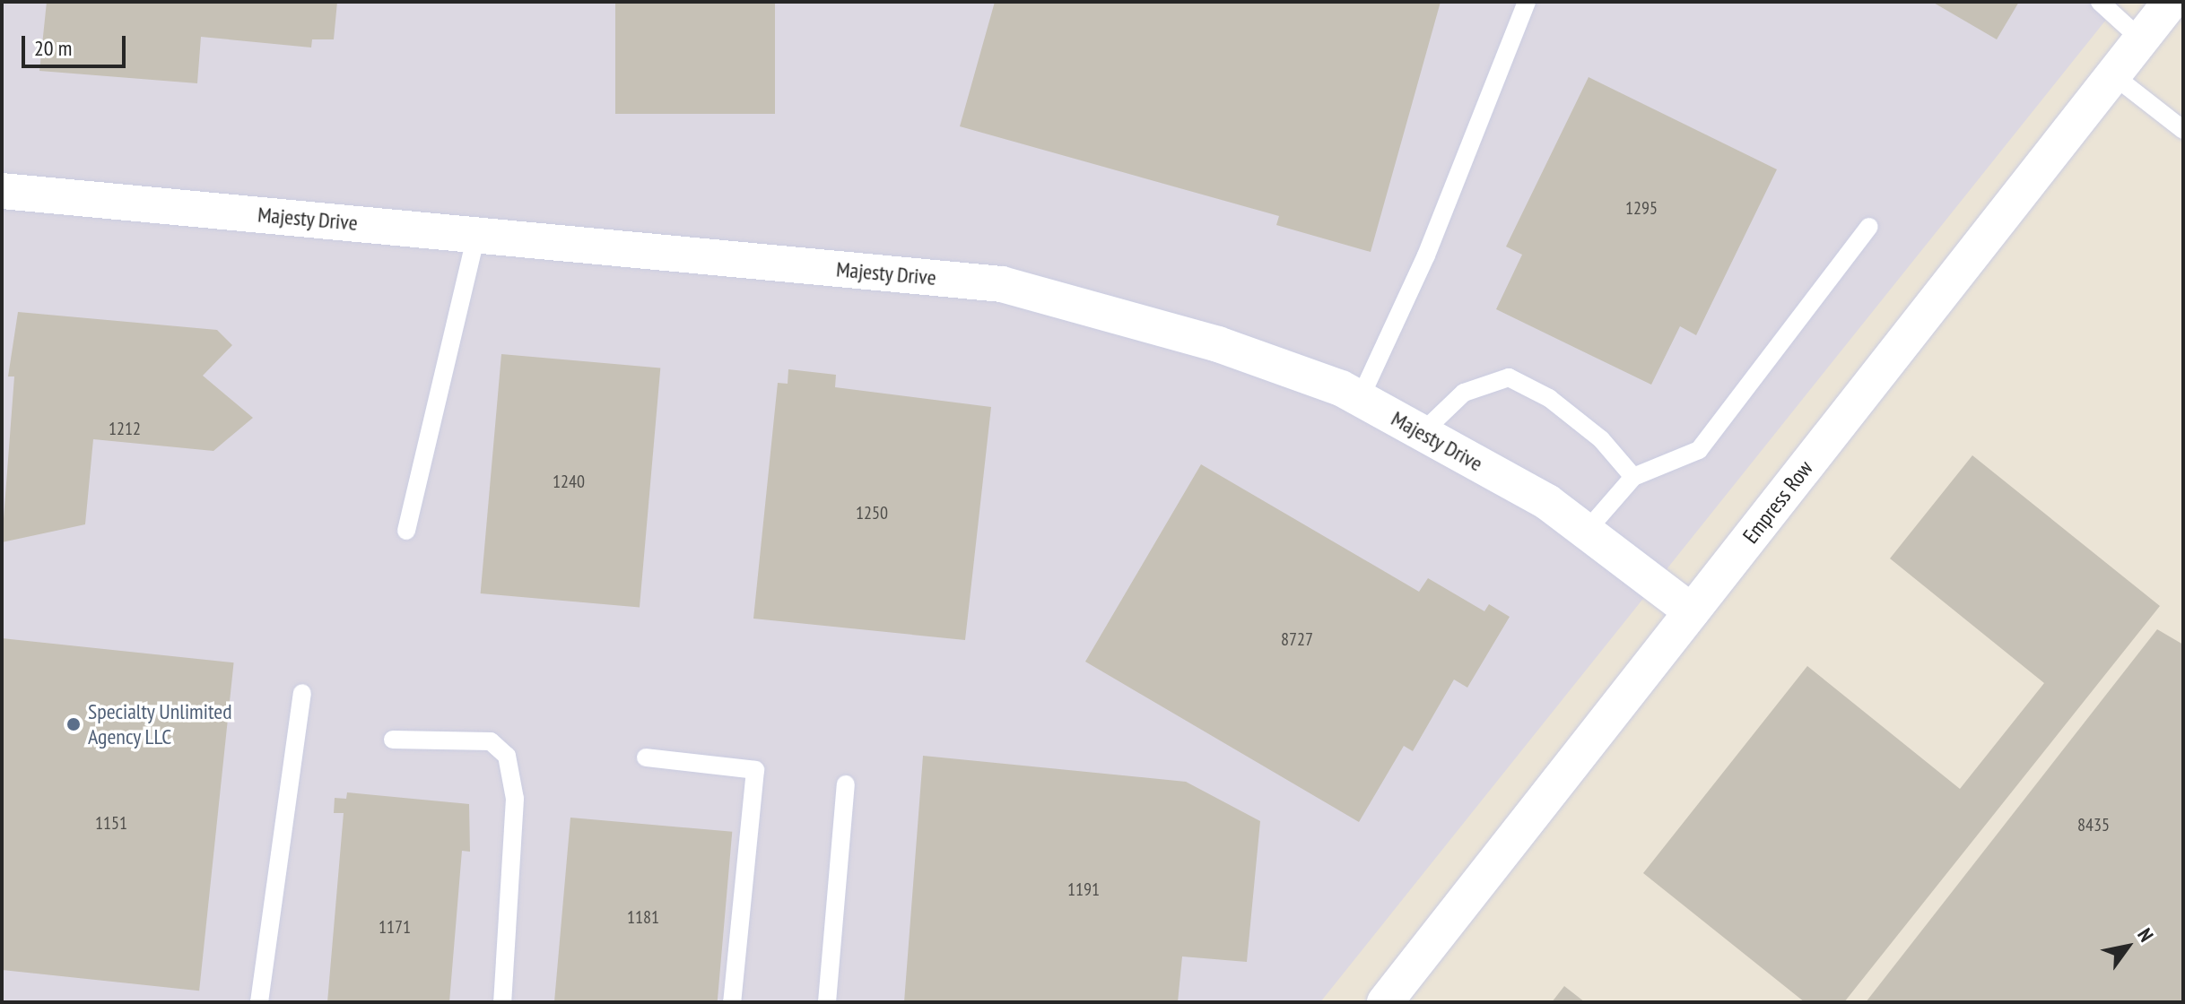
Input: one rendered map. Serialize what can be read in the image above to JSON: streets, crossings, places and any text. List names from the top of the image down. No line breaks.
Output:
{"streets":{"street":["Majesty Drive","Empress Row"]},"crossings":[["Majesty Drive","Empress Row"]],"places":["Specialty Unlimited Agency LLC"],"house_numbers":["1295","1212","1240","1250","8727","1151","8435","1191","1181","1171"],"scale_bar":"20 m","north":"top right"}
